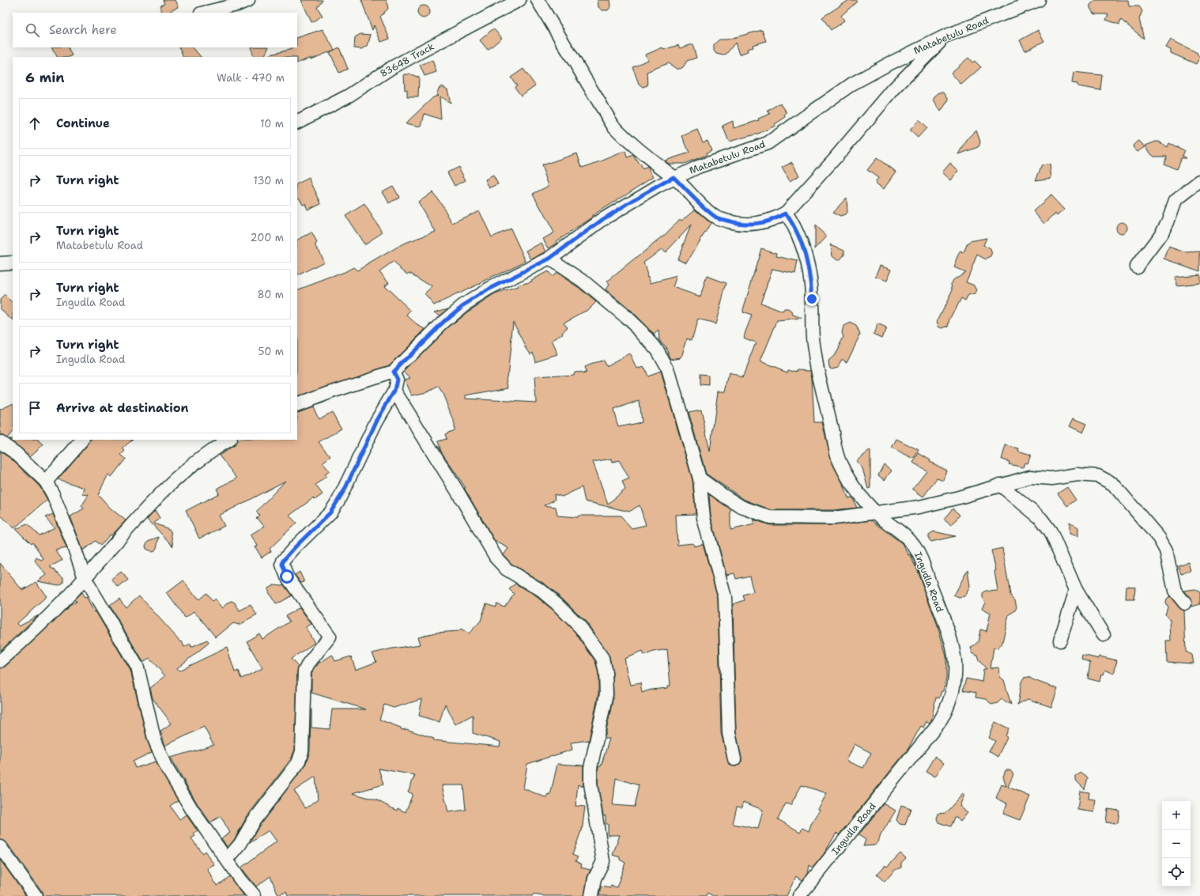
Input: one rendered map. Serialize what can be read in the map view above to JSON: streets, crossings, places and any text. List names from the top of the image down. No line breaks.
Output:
{"streets":{"street":["Matabetulu Road","83648 Track","Ingudla Road"]},"page":{"search":"Search here","heading":["6 min","Walk · 470 m"],"list":[["Continue","10 m"],["Turn right","130 m"],["Turn right","Matabetulu Road","200 m"],["Turn right","Ingudla Road","80 m"],["Turn right","Ingudla Road","50 m"],"Arrive at destination"],"map_buttons":["+","−"]}}
